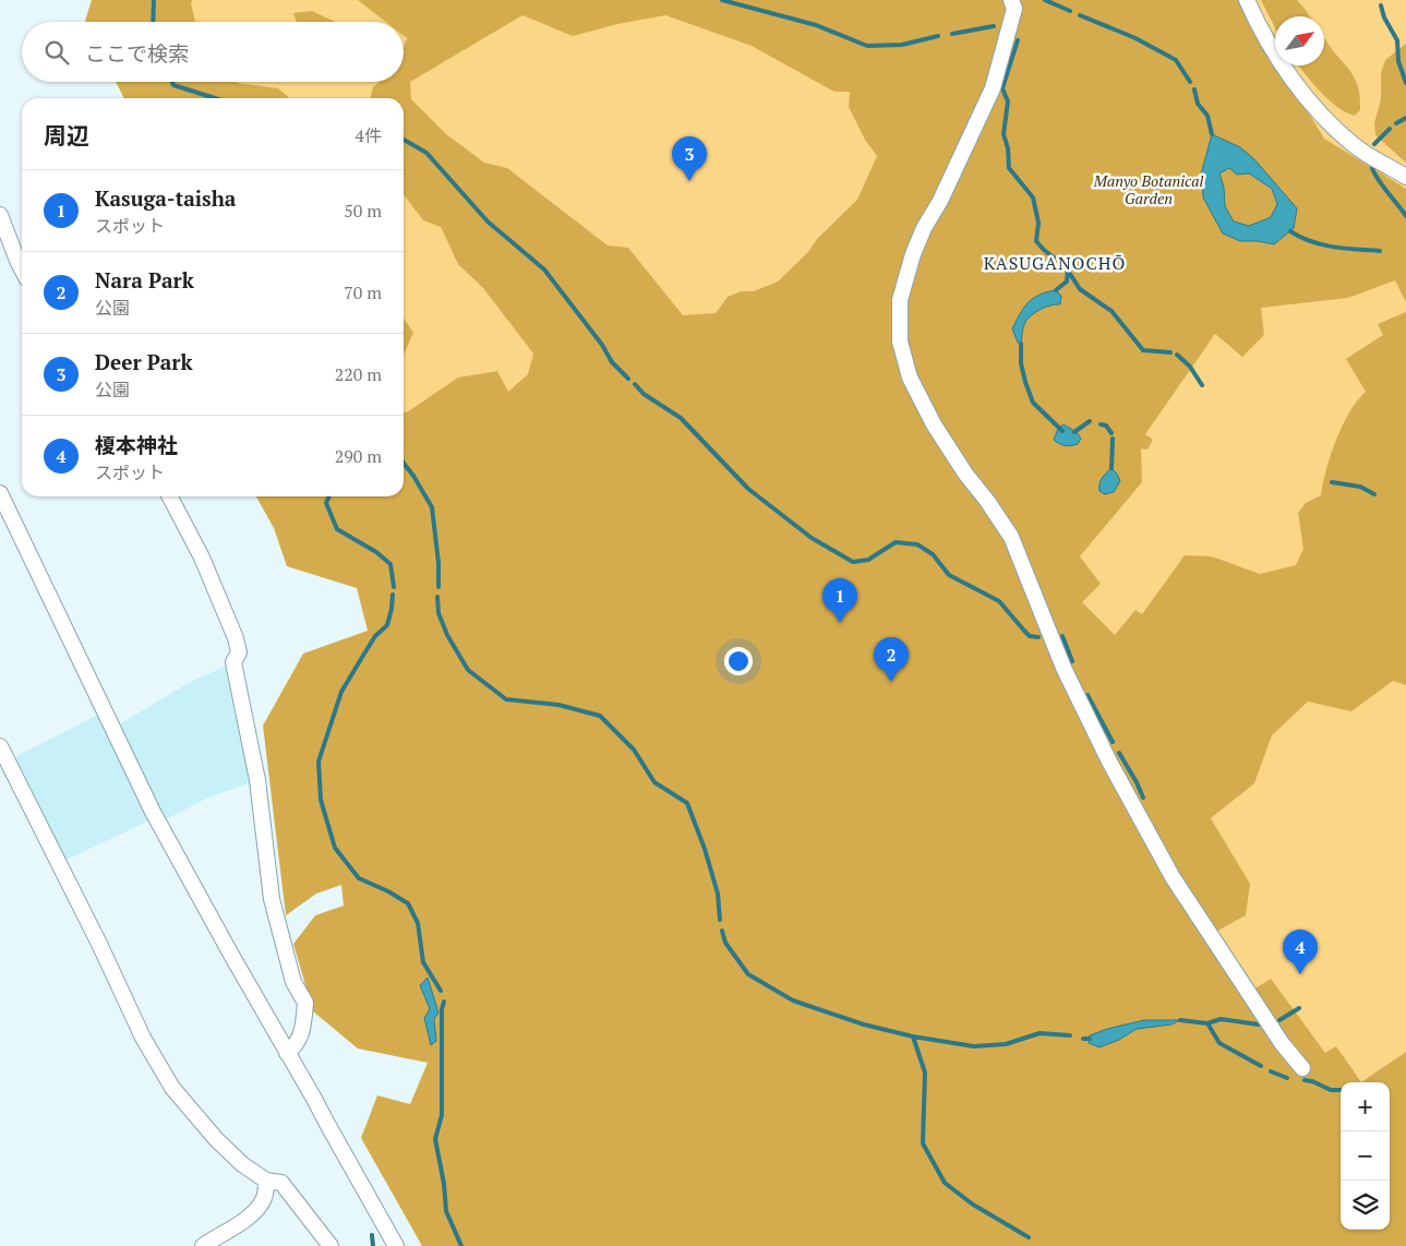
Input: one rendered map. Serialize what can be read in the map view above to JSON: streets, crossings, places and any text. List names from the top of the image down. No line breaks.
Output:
{"districts":["KASUGANOCHŌ"],"parks":["Manyo Botanical Garden"],"north":"top right","page":{"search":"ここで検索","heading":["周辺","4件"],"pins":["3","1","2","4"],"list":[{"mark":"1","name":"Kasuga-taisha","note":"スポット","value":"50 m"},{"mark":"2","name":"Nara Park","note":"公園","value":"70 m"},{"mark":"3","name":"Deer Park","note":"公園","value":"220 m"},{"mark":"4","name":"榎本神社","note":"スポット","value":"290 m"}],"map_buttons":["+","−"]}}
